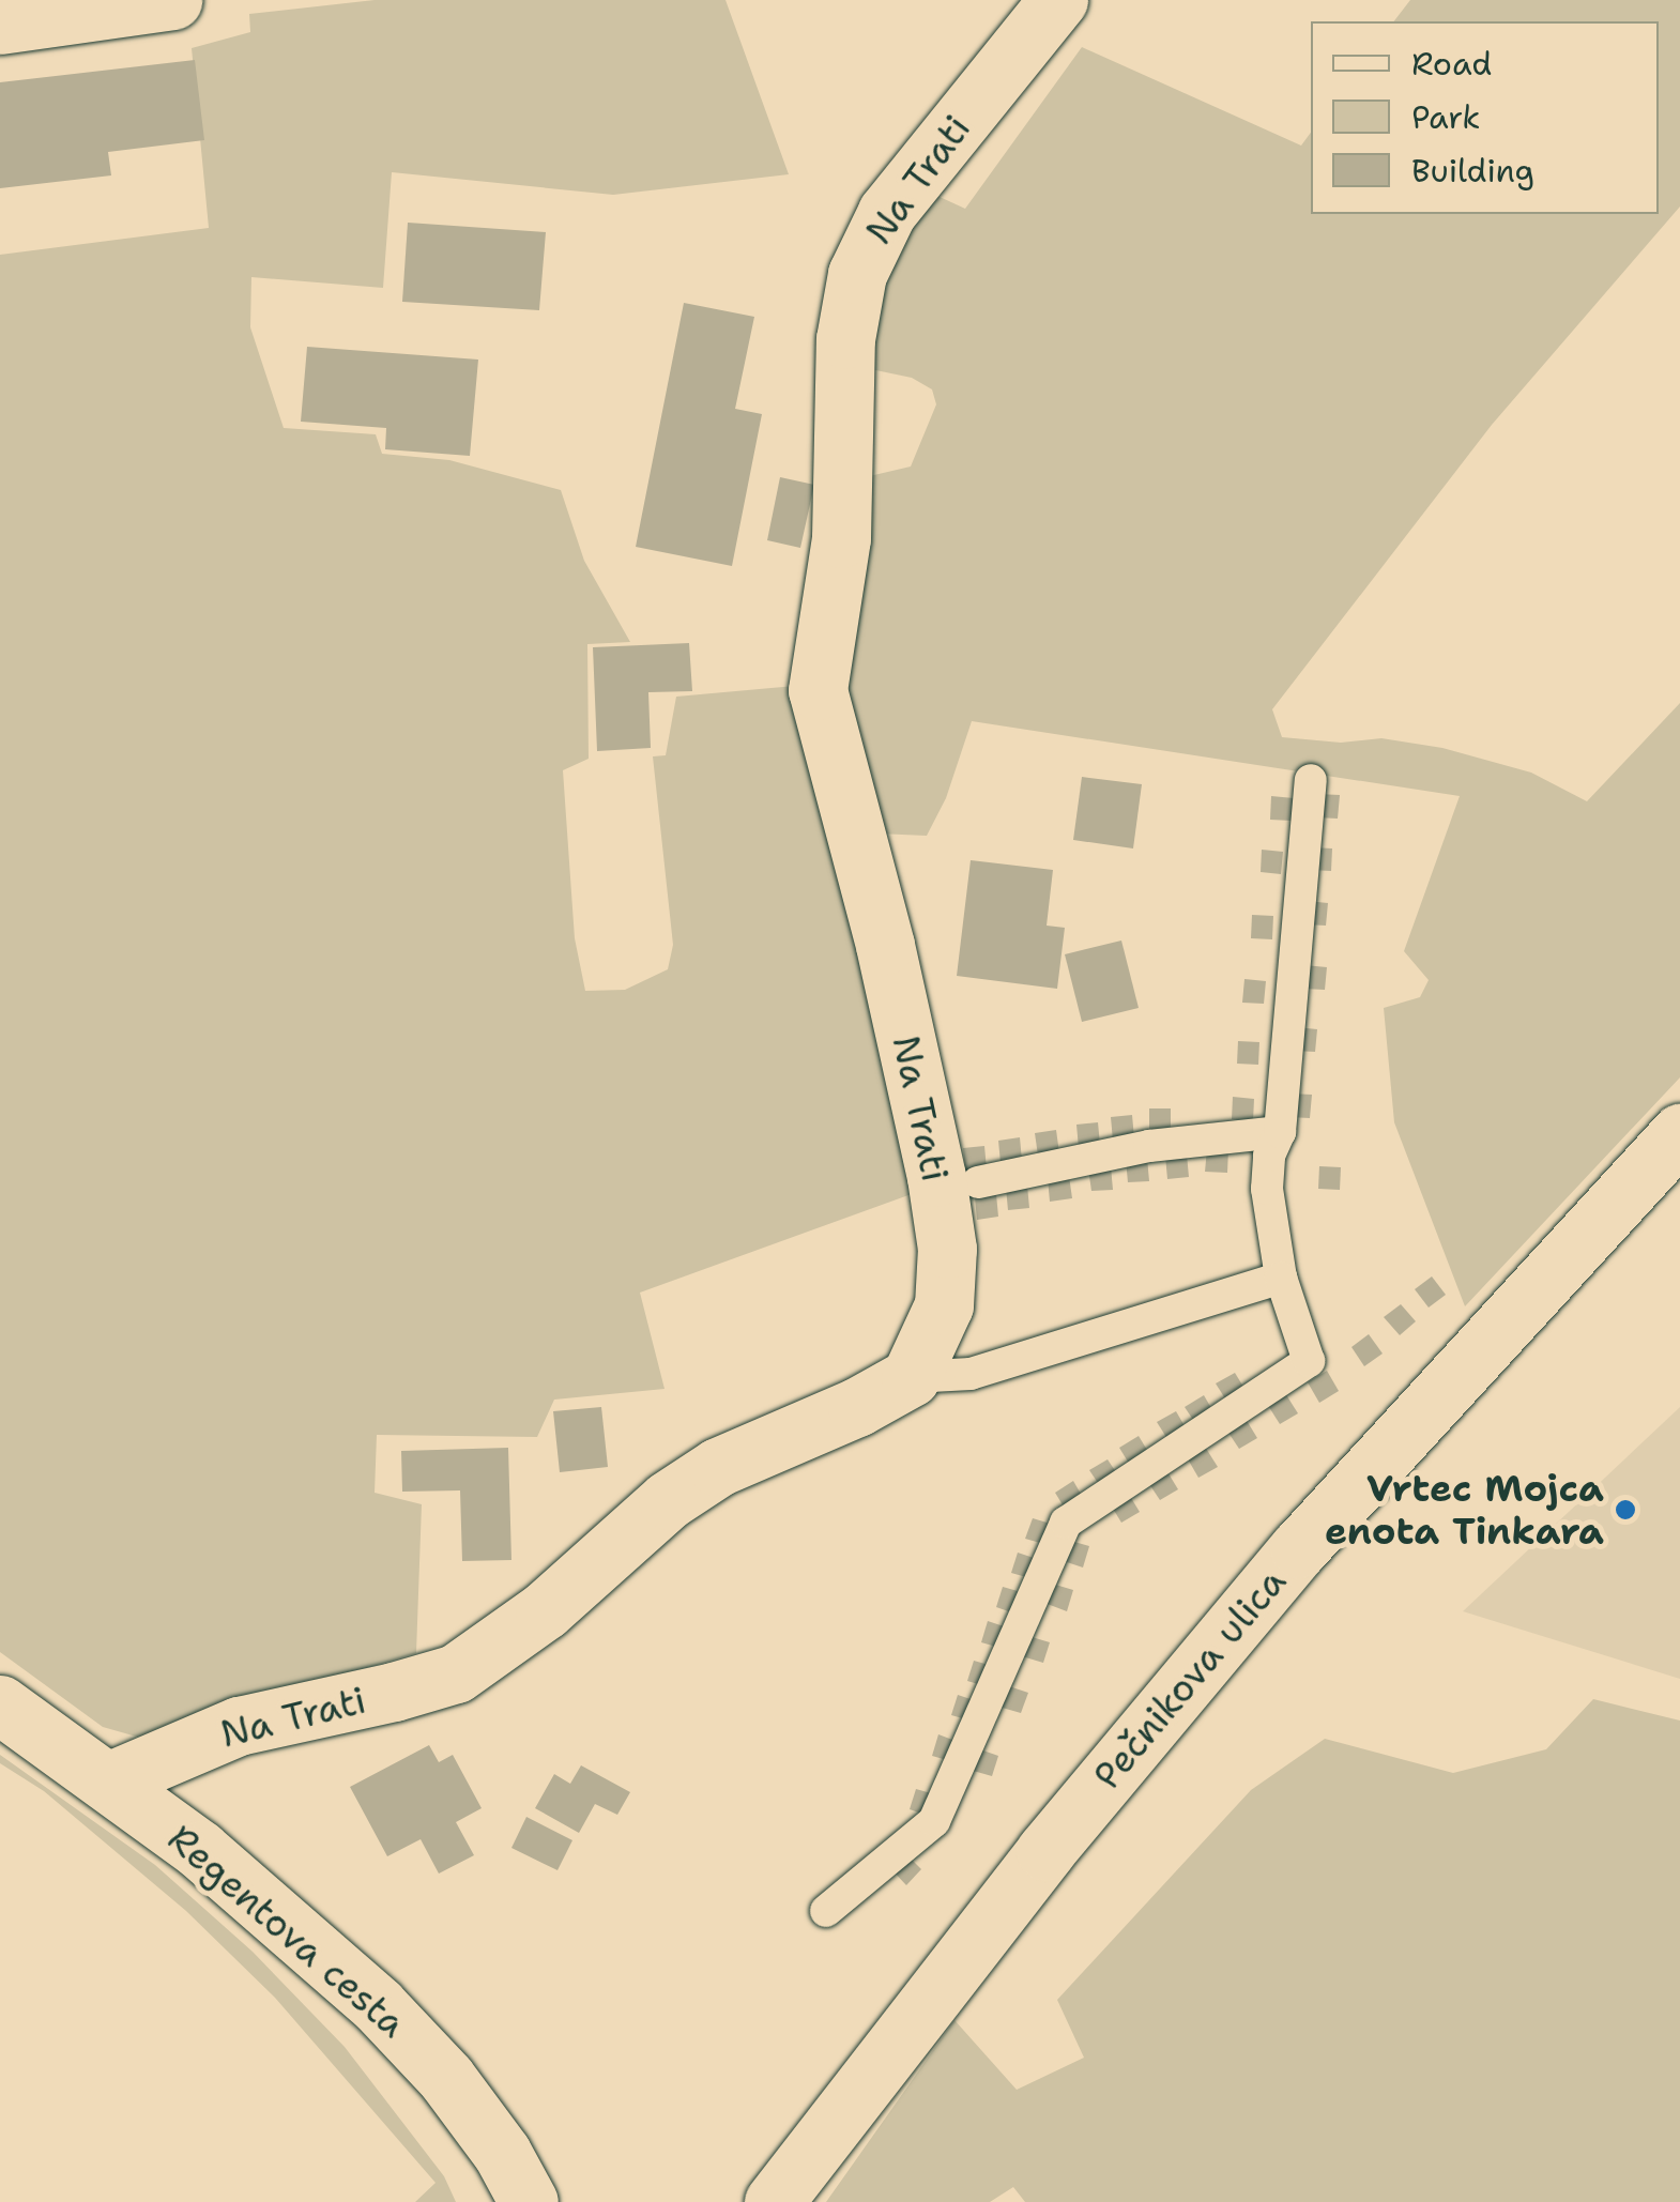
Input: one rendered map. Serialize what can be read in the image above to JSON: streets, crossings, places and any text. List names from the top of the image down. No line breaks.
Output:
{"streets":{"street":["Na Trati","Pečnikova ulica","Regentova cesta"]},"crossings":[["Na Trati","Regentova cesta"]],"places":["Vrtec Mojca enota Tinkara"],"legend":["Road","Park","Building"]}
